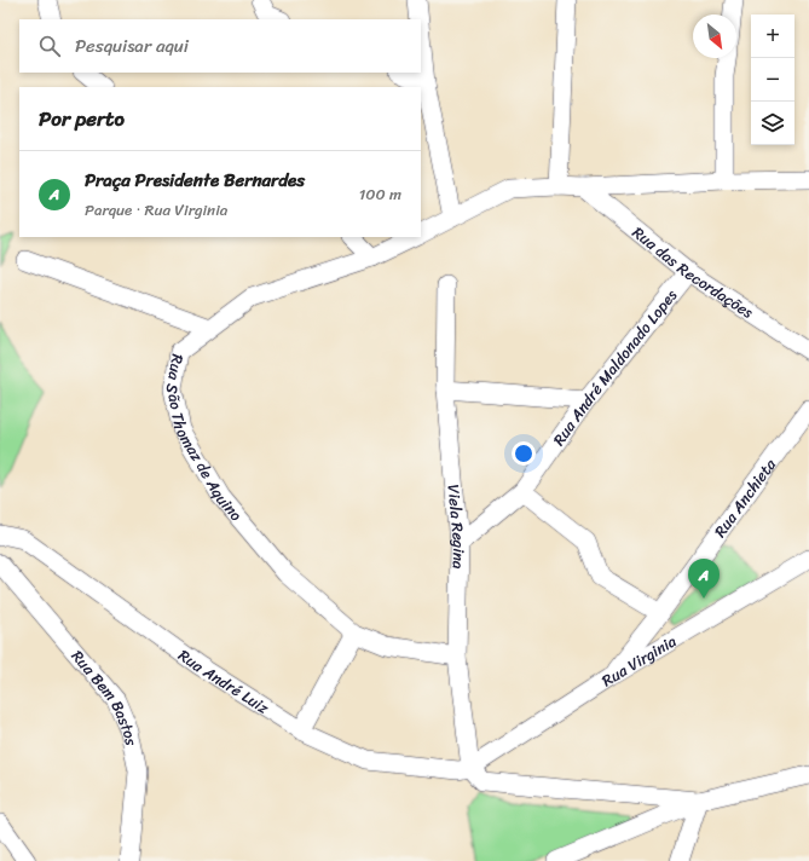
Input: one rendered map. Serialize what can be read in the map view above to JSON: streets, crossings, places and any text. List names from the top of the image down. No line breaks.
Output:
{"streets":{"street":["Rua das Recordações","Rua André Maldonado Lopes","Rua São Thomaz de Aquino","Rua Anchieta","Viela Regina","Rua Virginia","Rua André Luiz","Rua Bem Bastos"]},"crossings":[["Rua das Recordações","Rua André Maldonado Lopes"],["Rua das Recordações","Rua São Thomaz de Aquino"],["Rua André Maldonado Lopes","Viela Regina"],["Rua São Thomaz de Aquino","Viela Regina"],["Rua Anchieta","Rua Virginia"],["Viela Regina","Rua Virginia"],["Viela Regina","Rua André Luiz"],["Rua Virginia","Rua André Luiz"]],"north":"bottom right","page":{"map_buttons":["+","−"],"search":"Pesquisar aqui","heading":"Por perto","list":[{"mark":"A","name":"Praça Presidente Bernardes","note":"Parque · Rua Virginia","value":"100 m"}],"pins":"A"}}
